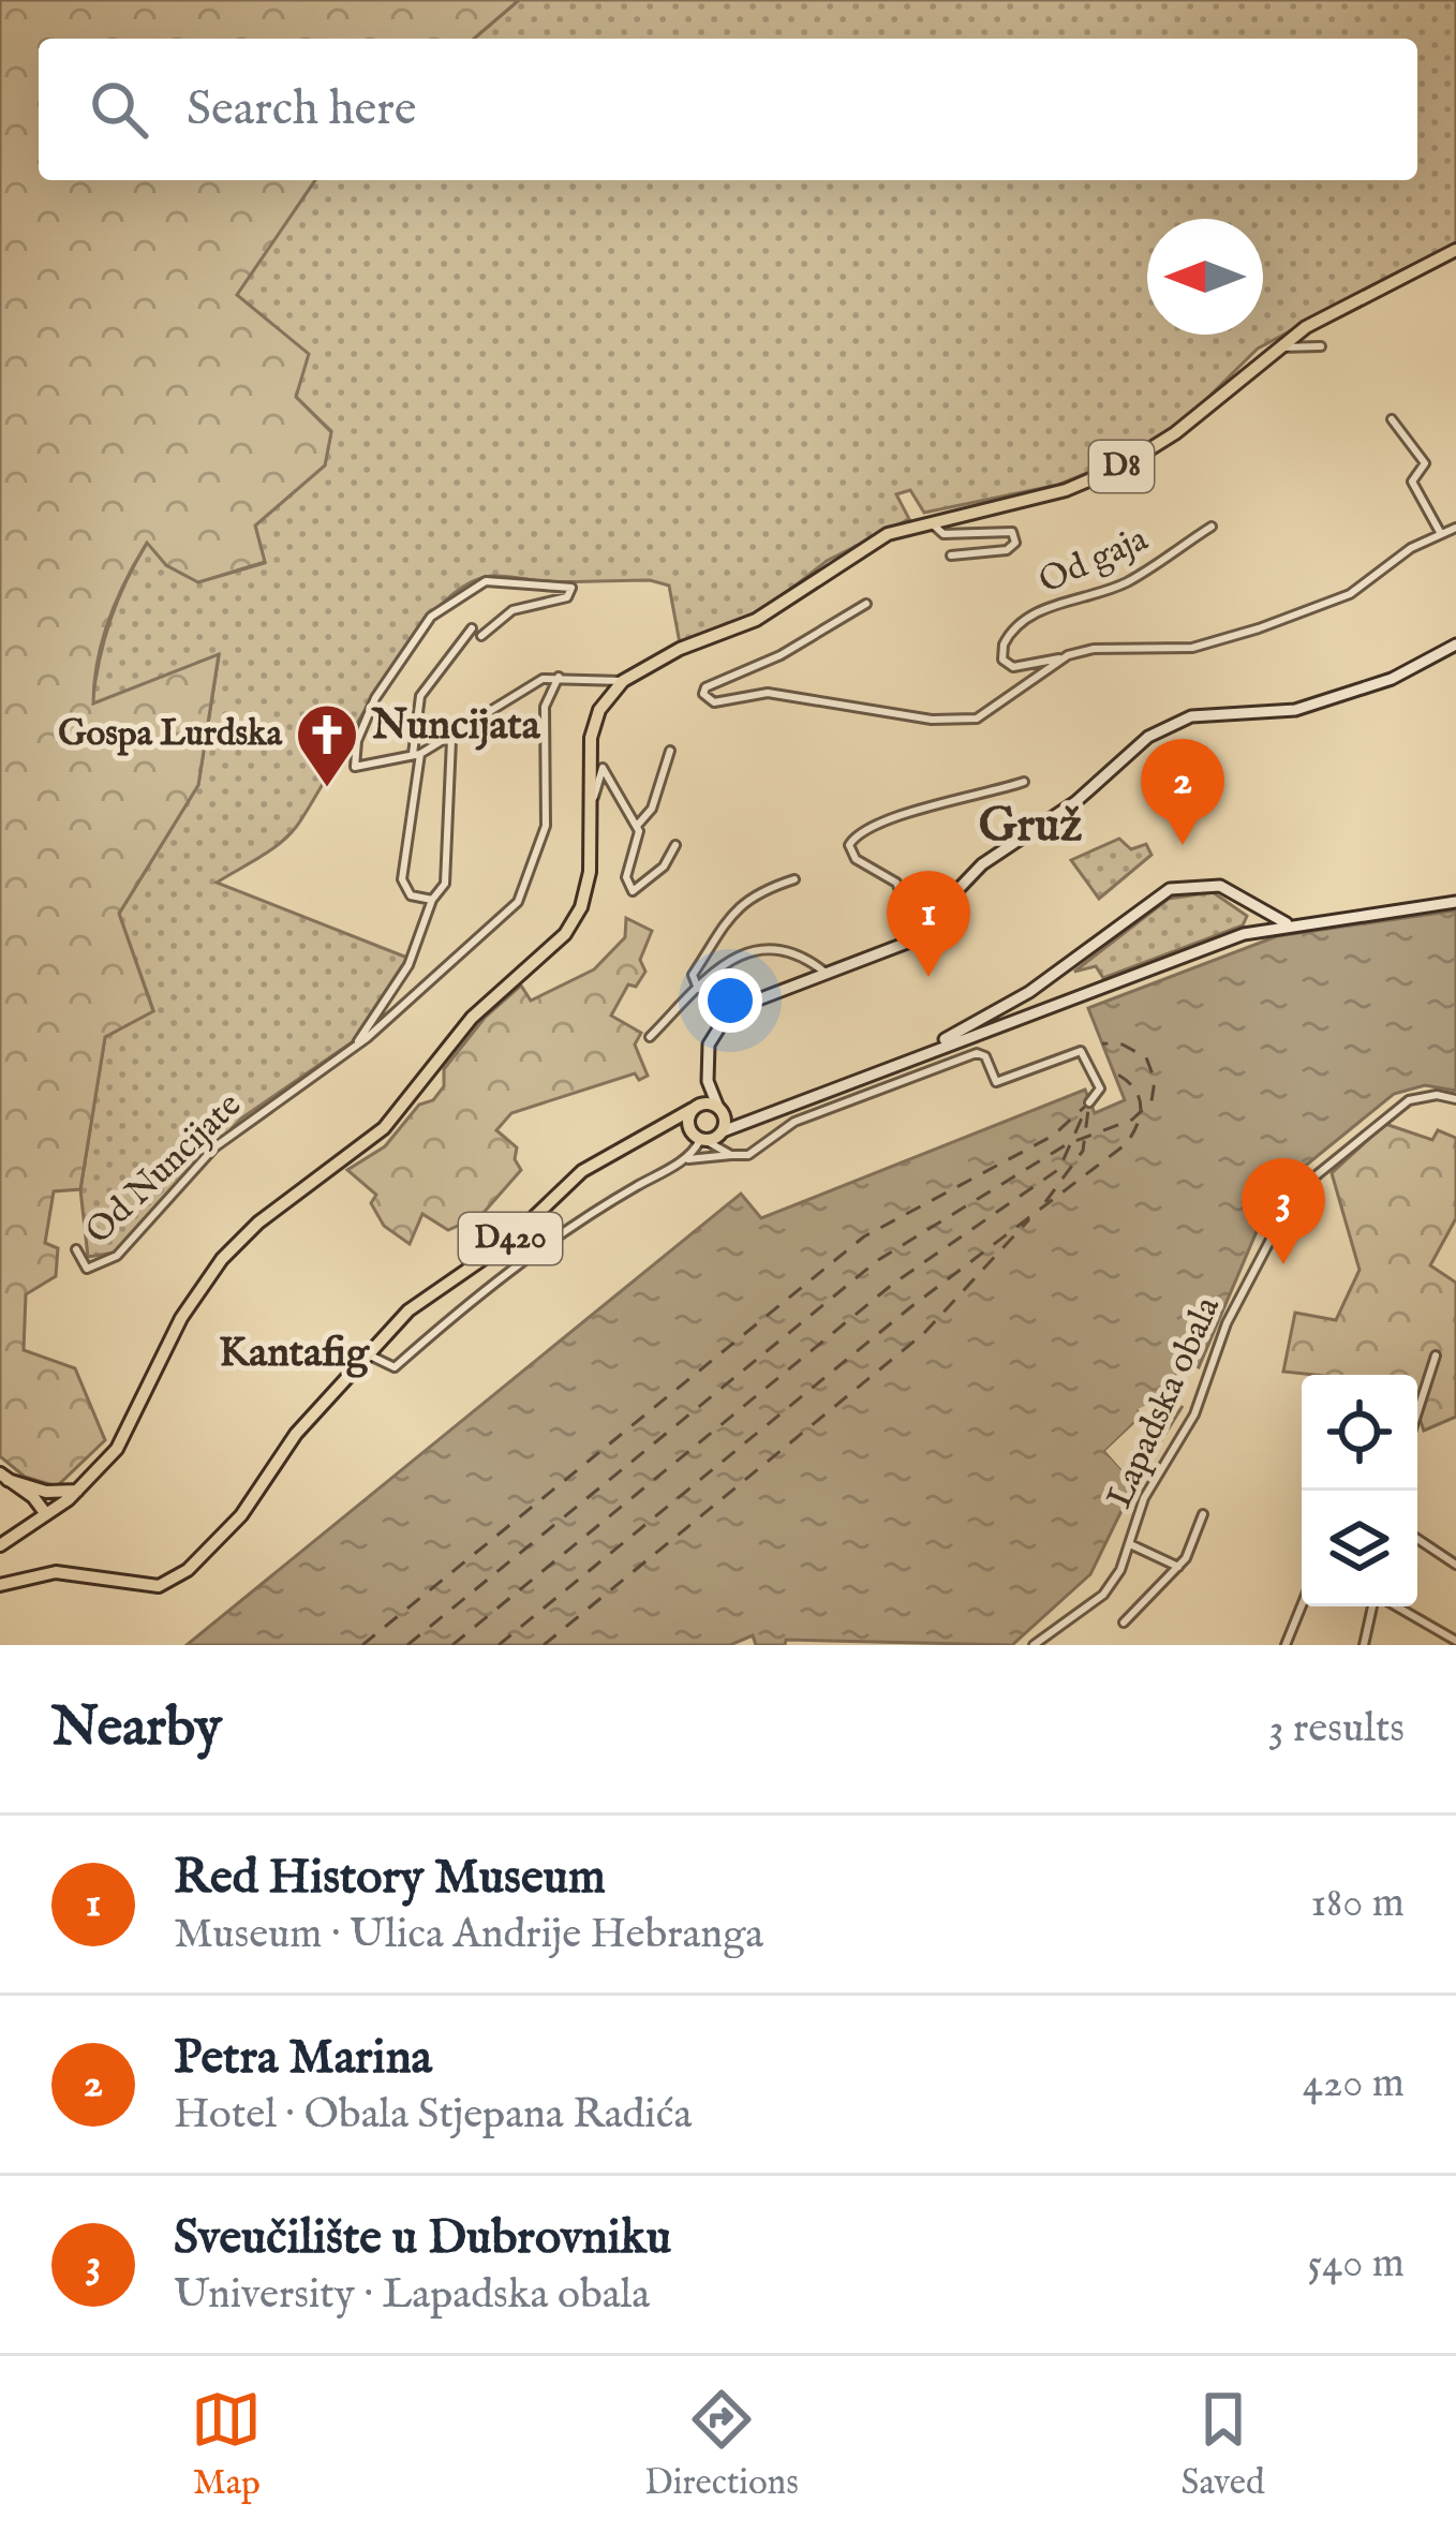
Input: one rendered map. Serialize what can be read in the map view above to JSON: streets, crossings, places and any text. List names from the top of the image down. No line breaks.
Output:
{"streets":{"main road":["D8","D420"],"street":["Od gaja","Od Nuncijate","Lapadska obala"]},"districts":["Nuncijata","Gruž","Kantafig"],"places":{"church":["Gospa Lurdska"]},"north":"left","page":{"search":"Search here","pins":["2","1","3"],"heading":["Nearby","3 results"],"list":[{"mark":"1","name":"Red History Museum","note":"Museum · Ulica Andrije Hebranga","value":"180 m"},{"mark":"2","name":"Petra Marina","note":"Hotel · Obala Stjepana Radića","value":"420 m"},{"mark":"3","name":"Sveučilište u Dubrovniku","note":"University · Lapadska obala","value":"540 m"}],"nav":["Map","Directions","Saved"]}}
